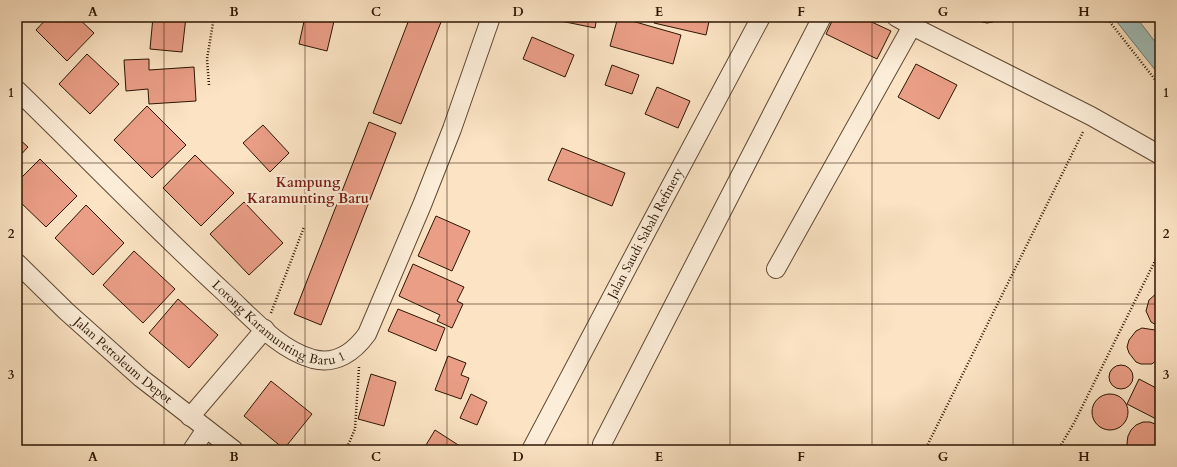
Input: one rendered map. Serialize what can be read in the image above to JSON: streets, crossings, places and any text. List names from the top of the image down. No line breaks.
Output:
{"streets":{"street":["Jalan Saudi Sabah Refinery","Lorong Karamunting Baru 1","Jalan Petroleum Depot"]},"districts":["Kampung Karamunting Baru"],"grid":{"columns":["A","B","C","D","E","F","G","H"],"rows":["1","2","3"]}}
